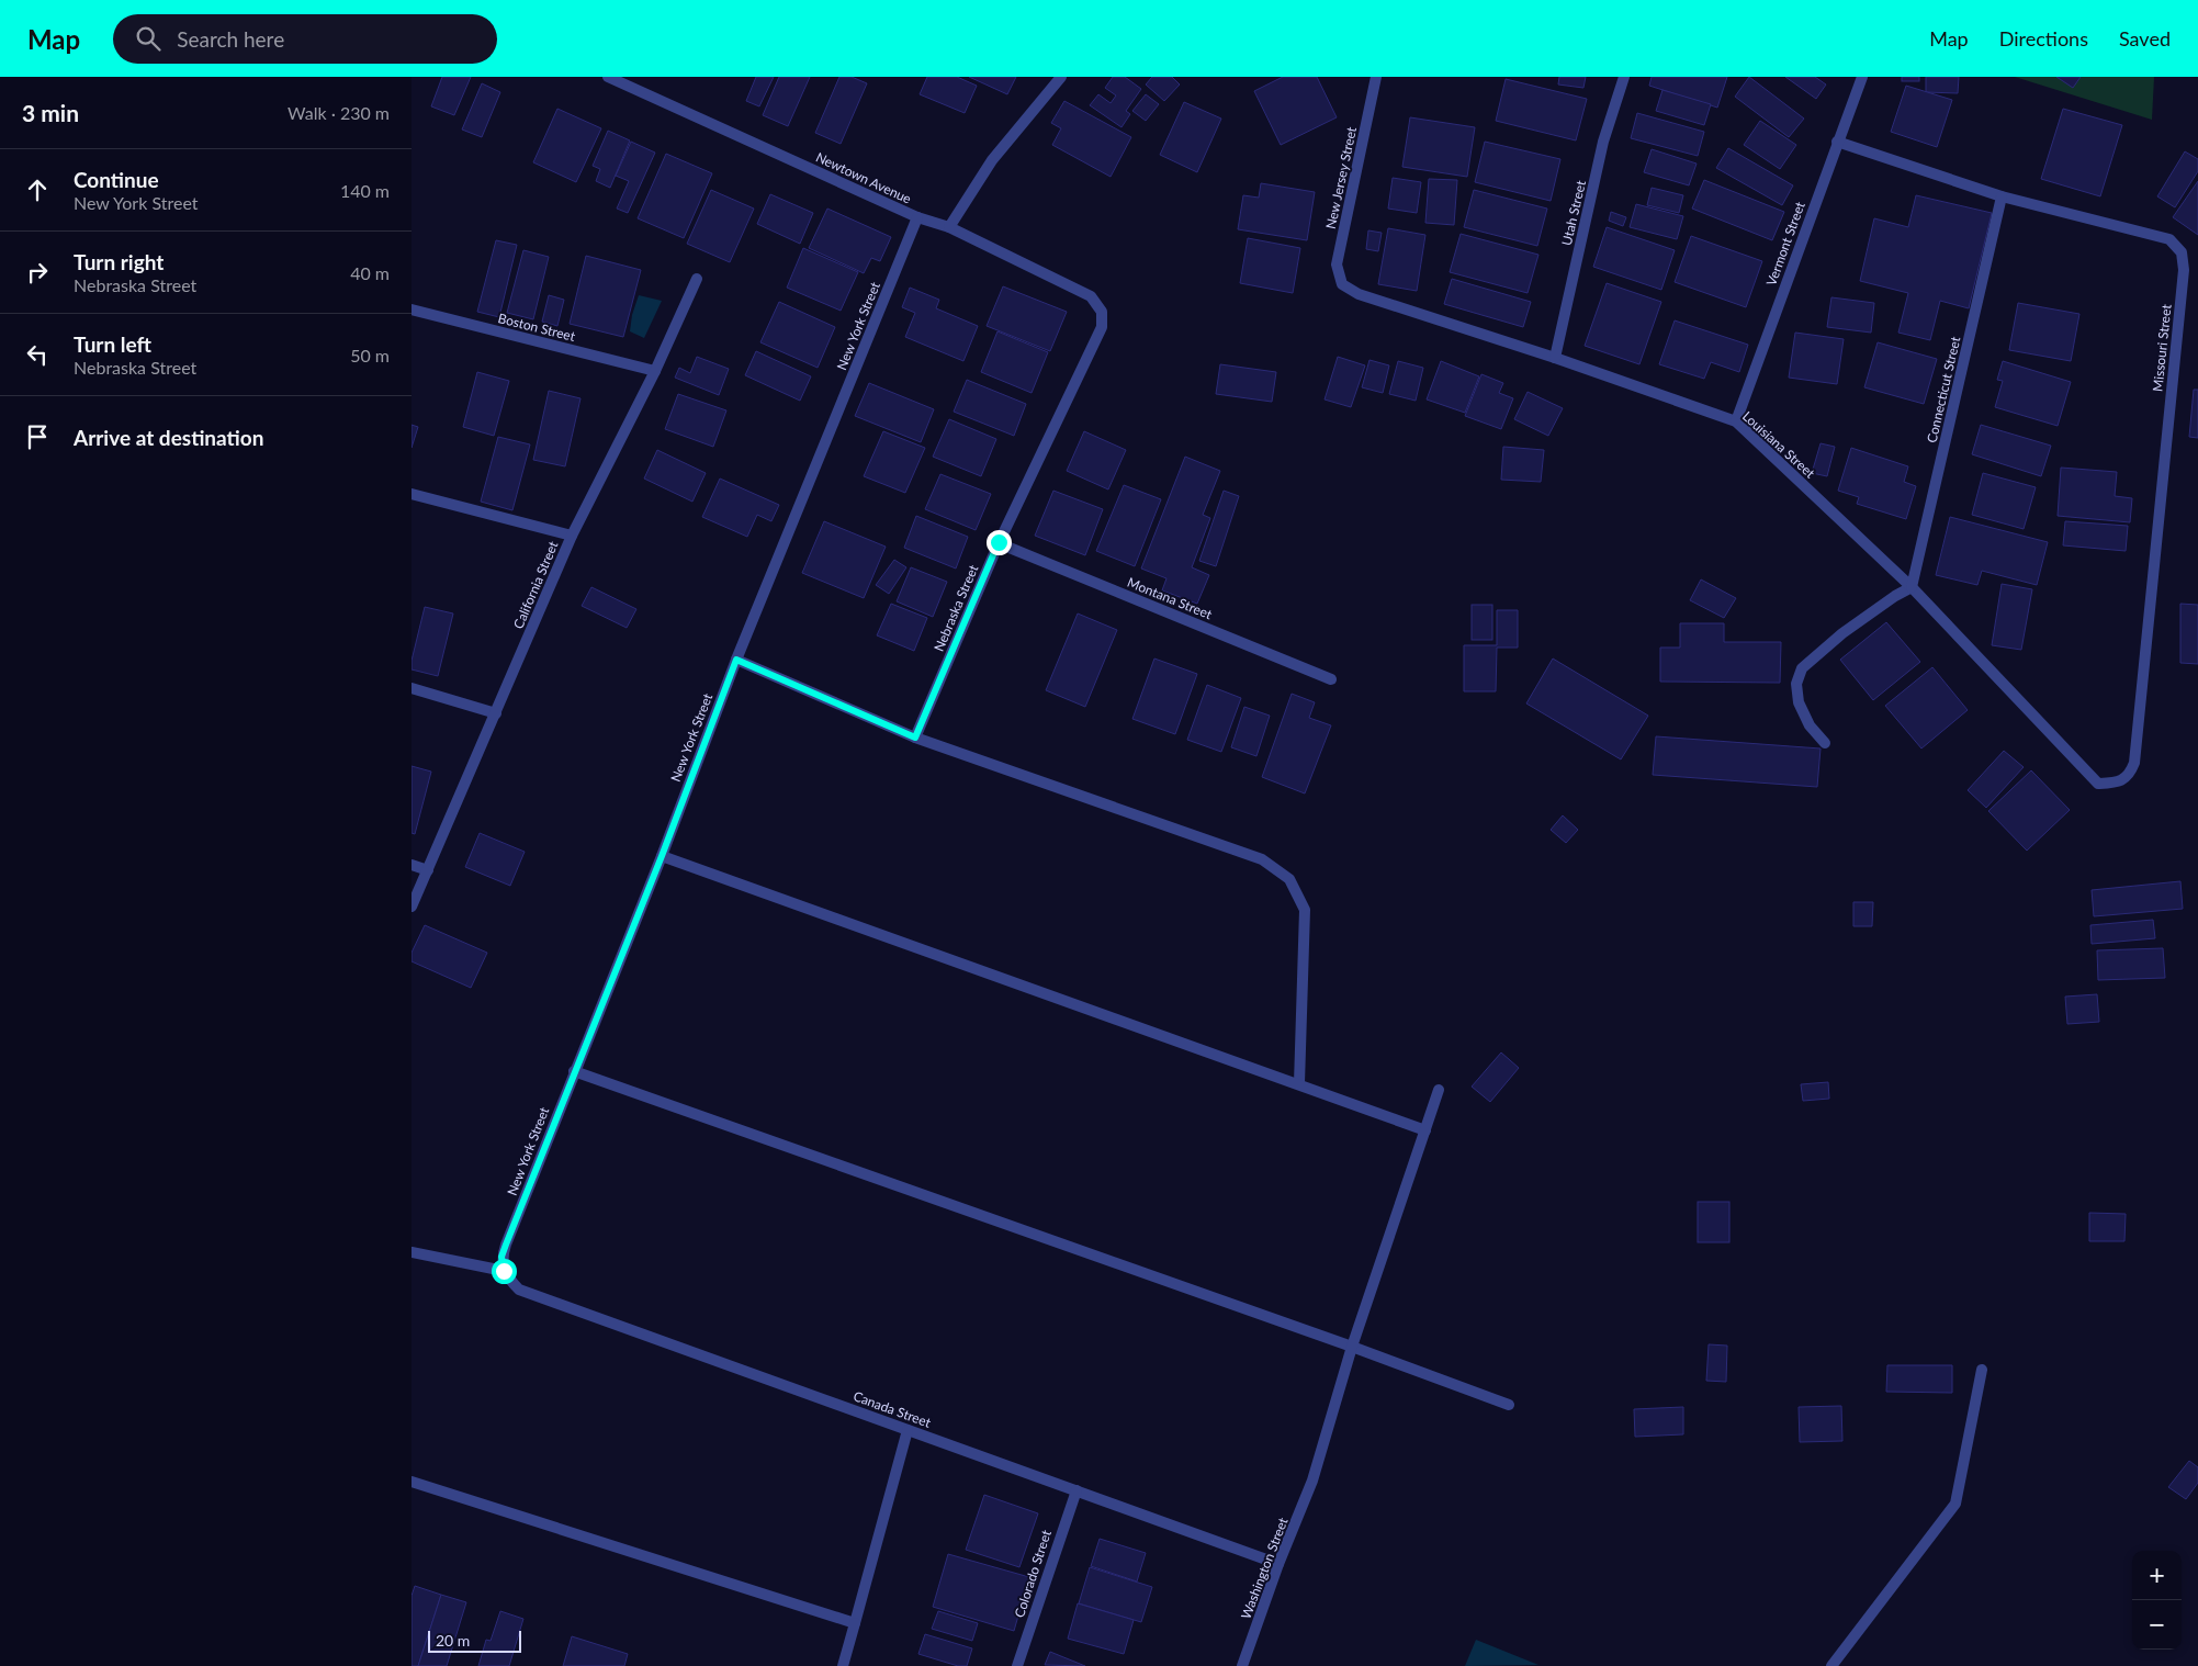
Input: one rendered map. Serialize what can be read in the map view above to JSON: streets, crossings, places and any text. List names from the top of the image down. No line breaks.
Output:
{"streets":{"street":["Newtown Avenue","New Jersey Street","Utah Street","Vermont Street","New York Street","Boston Street","Missouri Street","Connecticut Street","Louisiana Street","California Street","Montana Street","Nebraska Street","Canada Street","Washington Street","Colorado Street"]},"crossings":[["Newtown Avenue","New York Street"],["Newtown Avenue","Nebraska Street"],["New Jersey Street","Louisiana Street"],["Utah Street","Louisiana Street"],["Vermont Street","Missouri Street"],["Vermont Street","Louisiana Street"],["New York Street","Canada Street"],["Boston Street","California Street"],["Missouri Street","Connecticut Street"],["Missouri Street","Louisiana Street"],["Connecticut Street","Louisiana Street"],["Montana Street","Nebraska Street"],["Canada Street","Washington Street"],["Canada Street","Colorado Street"]],"scale_bar":"20 m","page":{"header":"Map","search":"Search here","nav":["Map","Directions","Saved"],"heading":["3 min","Walk · 230 m"],"list":[["Continue","New York Street","140 m"],["Turn right","Nebraska Street","40 m"],["Turn left","Nebraska Street","50 m"],"Arrive at destination"],"map_buttons":["+","−"],"scale":"20 m"}}
